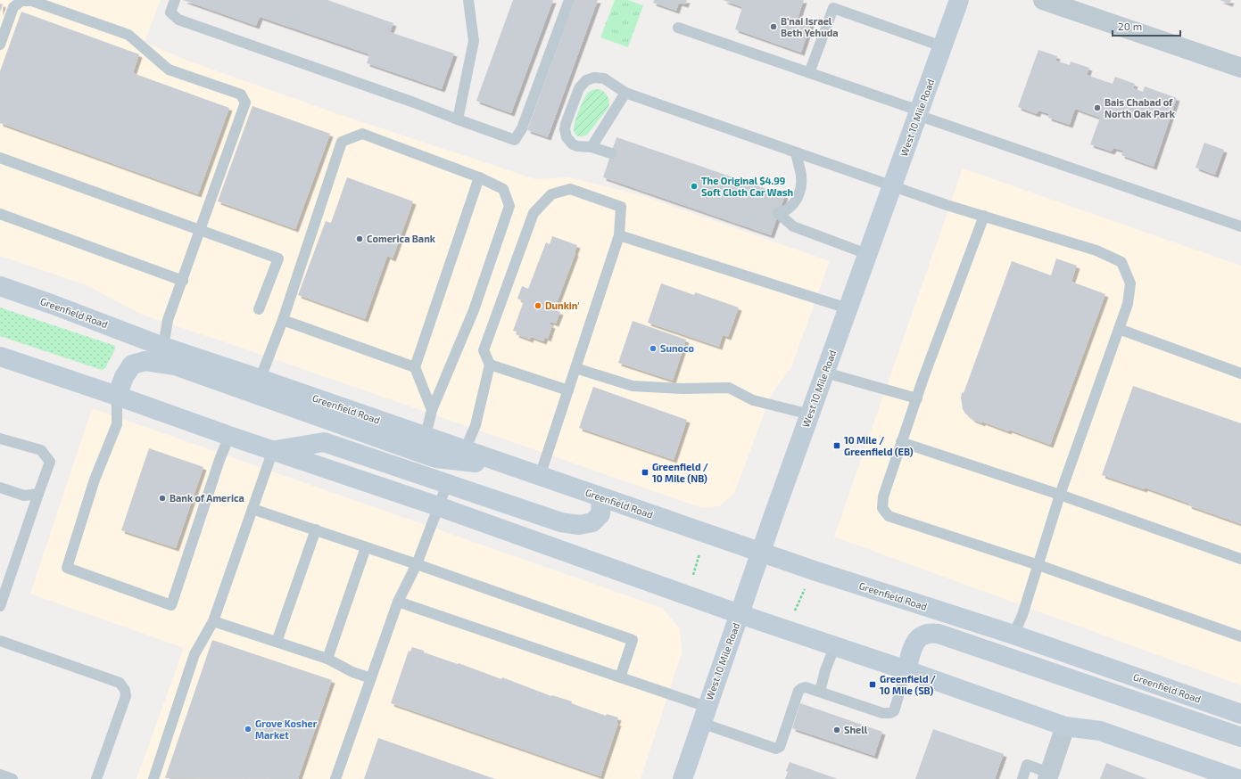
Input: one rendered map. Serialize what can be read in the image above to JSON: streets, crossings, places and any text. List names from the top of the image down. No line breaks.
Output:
{"streets":{"main road":["West 10 Mile Road","Greenfield Road"]},"crossings":[["West 10 Mile Road","Greenfield Road"]],"places":{"other":["B'nai Israel Beth Yehuda","Bais Chabad of North Oak Park","The Original $4.99 Soft Cloth Car Wash","Comerica Bank","Dunkin'","Sunoco","Bank of America","Grove Kosher Market","Shell"],"transit":["10 Mile / Greenfield (EB)","Greenfield / 10 Mile (NB)","Greenfield / 10 Mile (SB)"]},"scale_bar":"20 m"}
